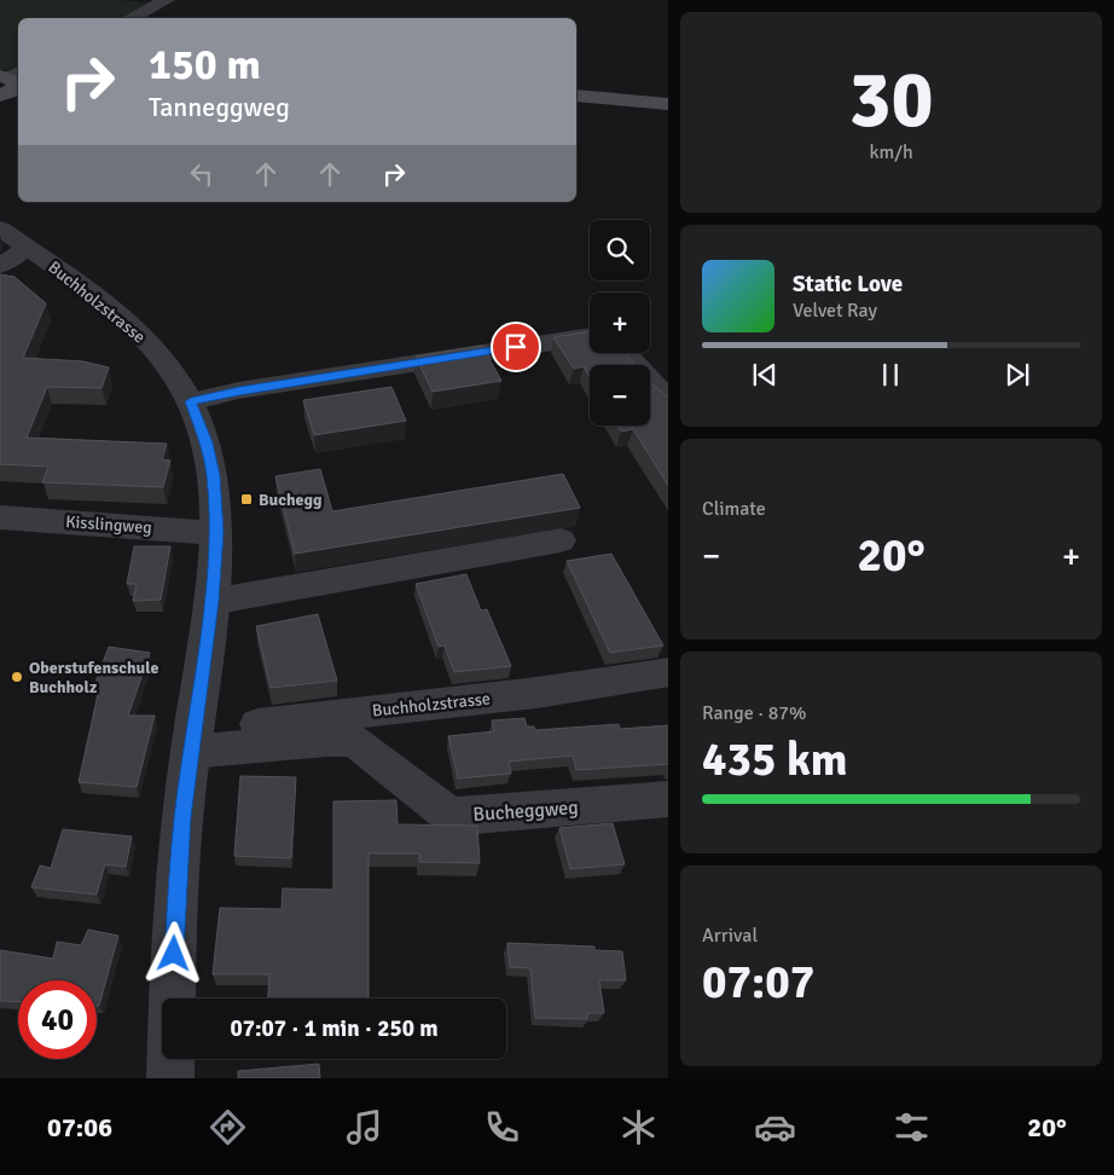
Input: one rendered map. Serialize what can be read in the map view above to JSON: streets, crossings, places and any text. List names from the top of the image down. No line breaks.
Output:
{"streets":{"street":["Buchholzstrasse","Kisslingweg","Bucheggweg"]},"crossings":[["Buchholzstrasse","Kisslingweg"],["Buchholzstrasse","Bucheggweg"]],"places":{"transit":["Buchegg"],"other":["Oberstufenschule Buchholz"]},"page":{"tile":[["30","km/h"],"Climate",["Range · 87%","435 km"],["Arrival","07:07"]],"turn":["150 m","Tanneggweg"],"map_buttons":["+","−"],"song":["Static Love","Velvet Ray"],"heat":["−","20°","+"],"limit":"40","trip":"07:07 · 1 min · 250 m","tabs":["07:06","20°"]}}
